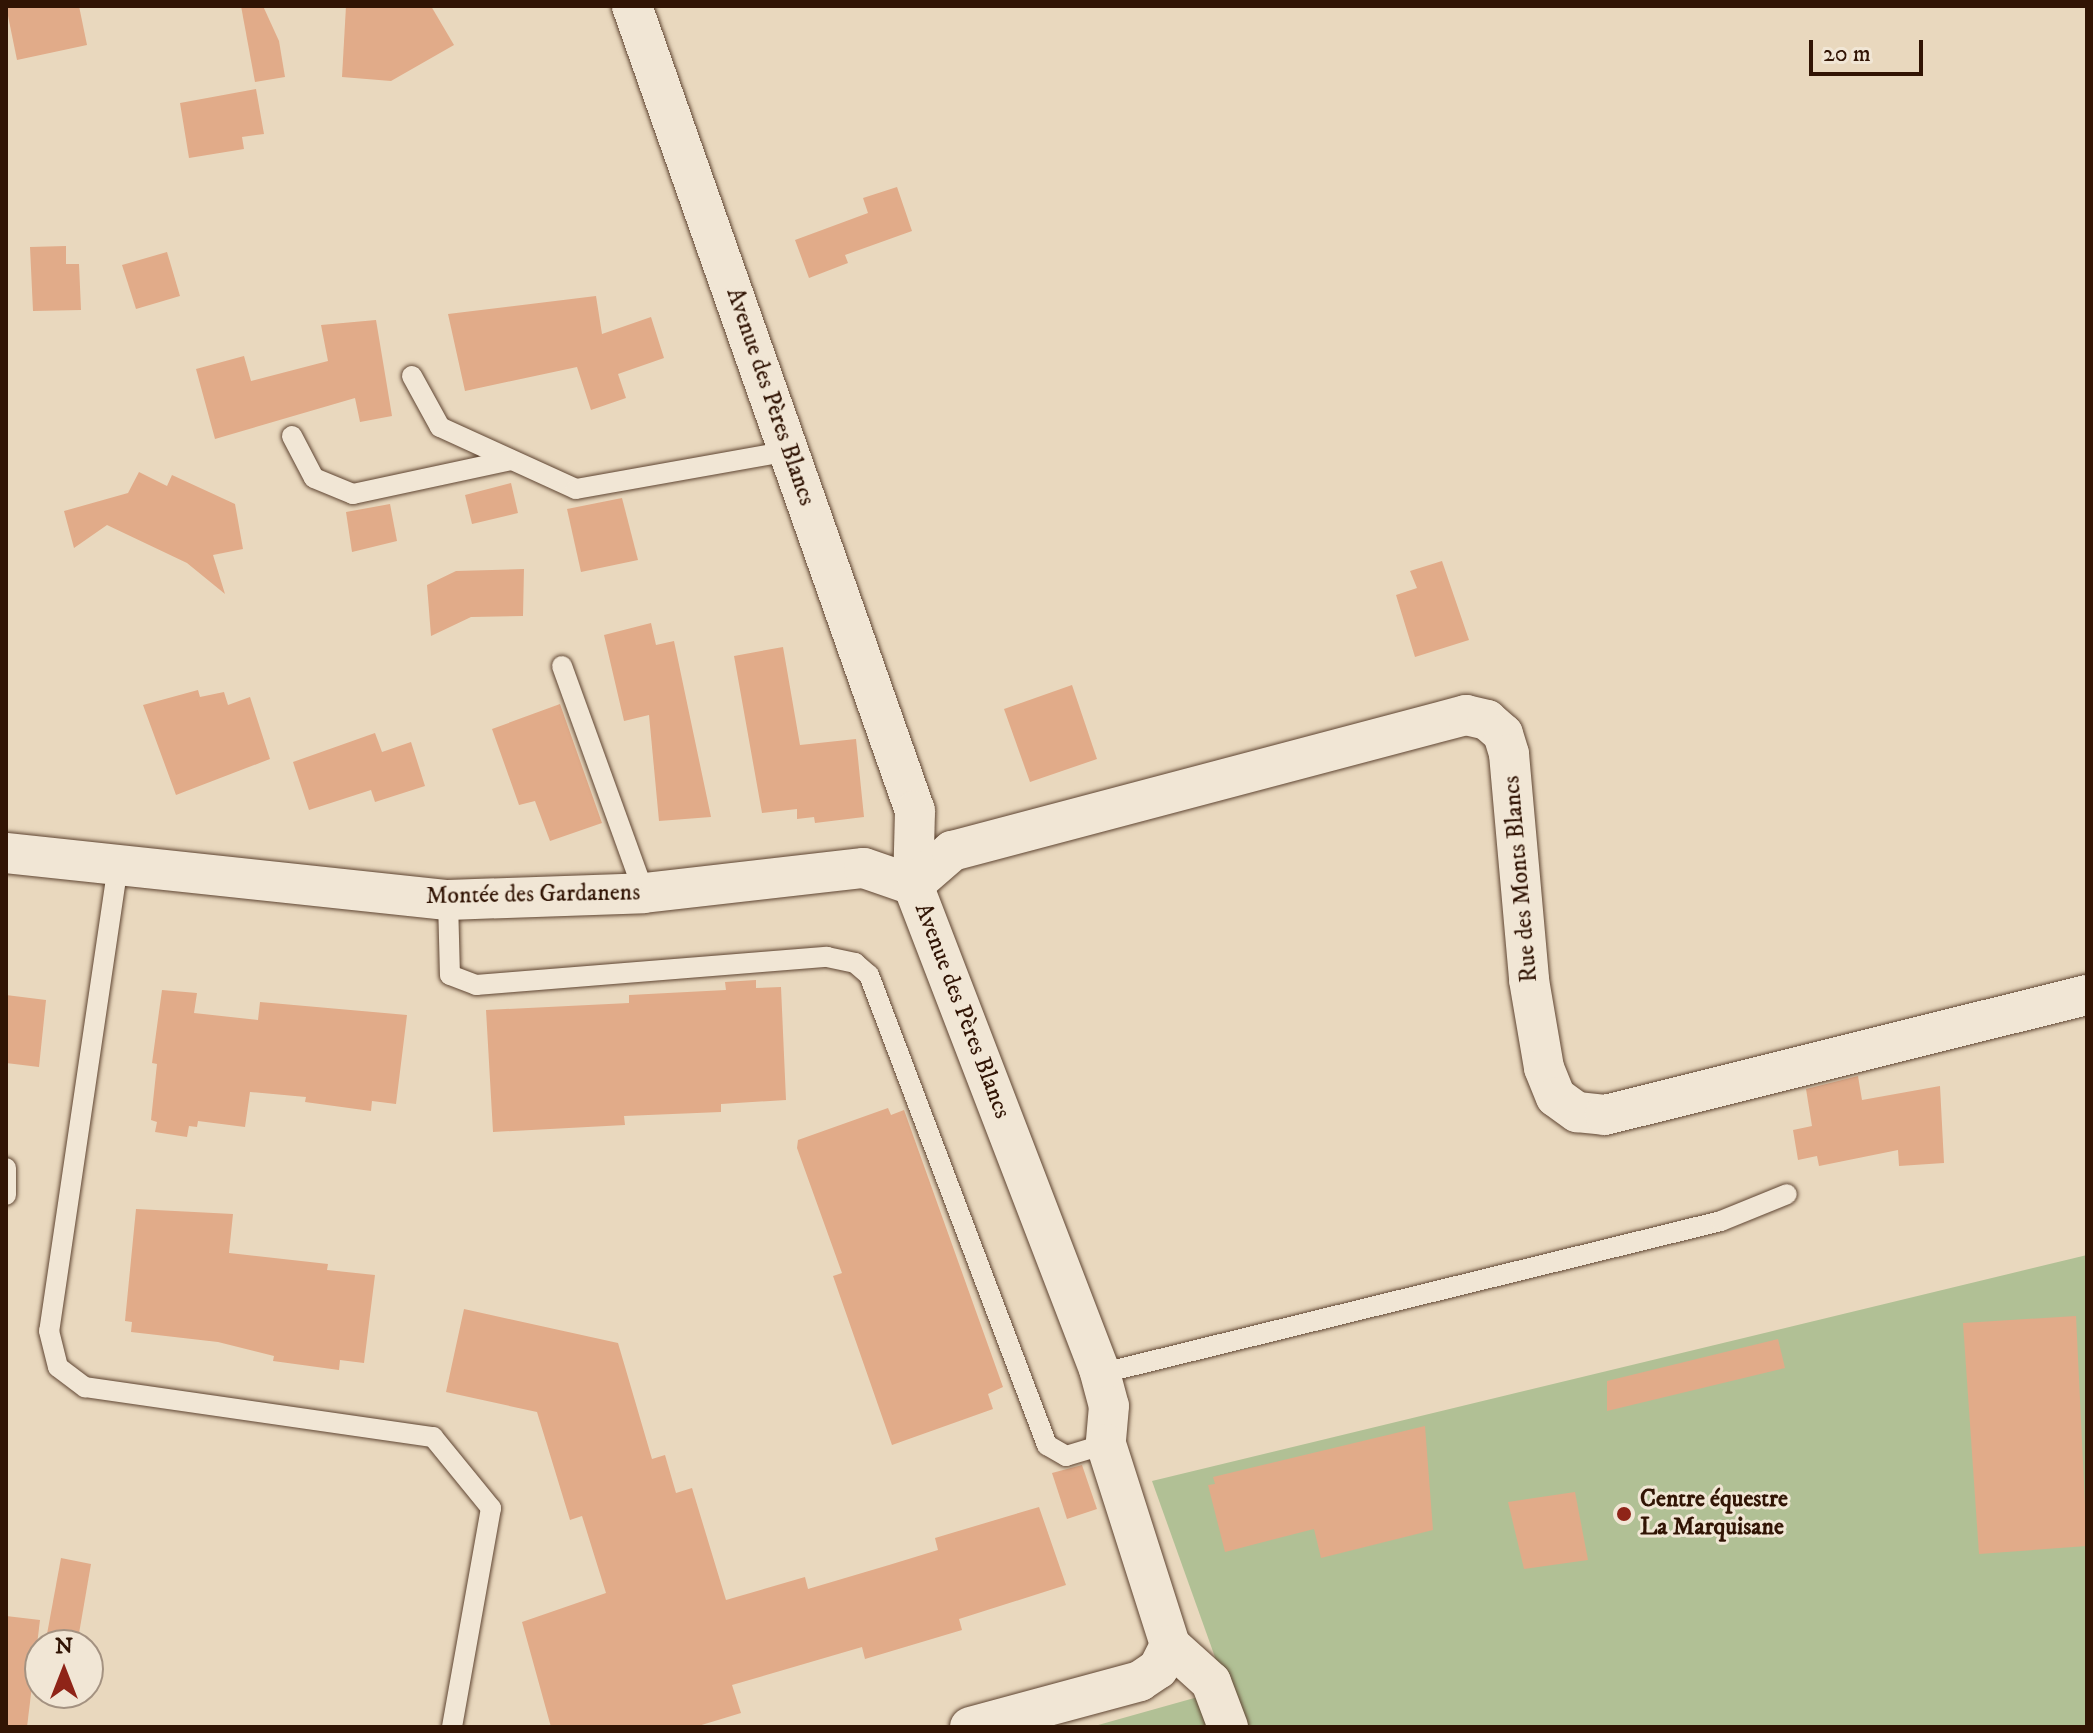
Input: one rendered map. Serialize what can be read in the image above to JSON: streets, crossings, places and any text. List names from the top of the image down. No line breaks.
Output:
{"streets":{"street":["Avenue des Pères Blancs","Rue des Monts Blancs","Montée des Gardanens"]},"crossings":[["Avenue des Pères Blancs","Rue des Monts Blancs"],["Avenue des Pères Blancs","Montée des Gardanens"],["Rue des Monts Blancs","Montée des Gardanens"]],"places":["Centre équestre La Marquisane"],"scale_bar":"20 m","north":"top"}
